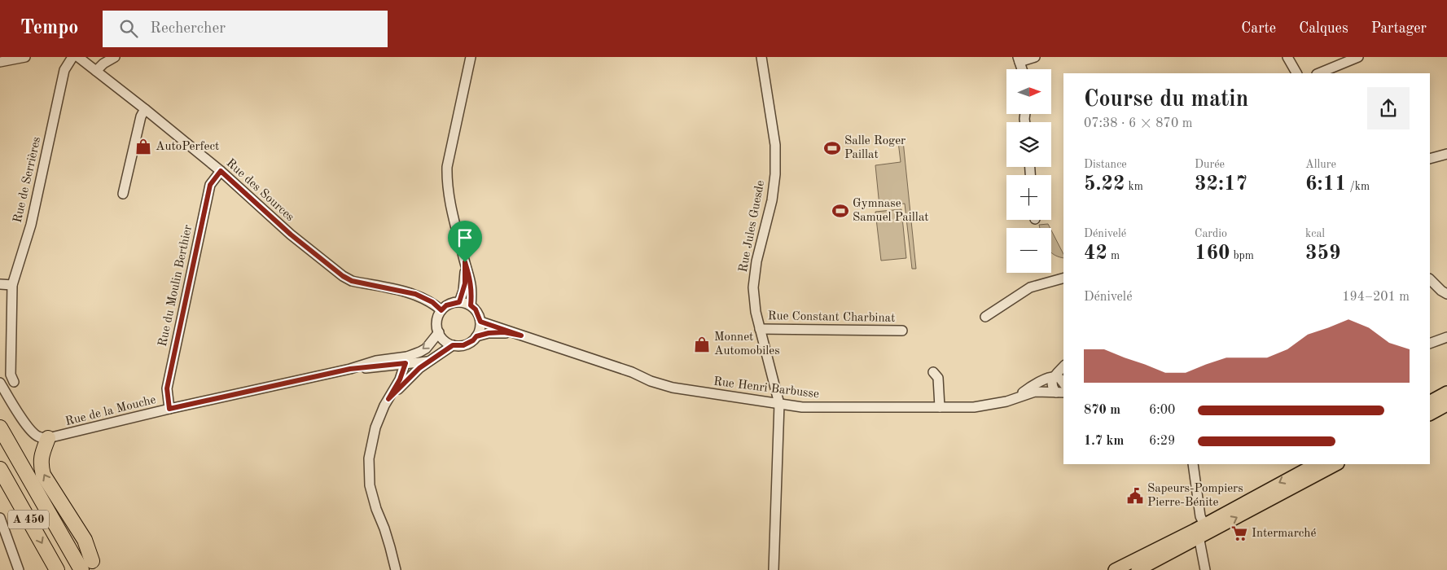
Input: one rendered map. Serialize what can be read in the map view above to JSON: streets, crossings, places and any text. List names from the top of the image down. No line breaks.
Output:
{"streets":{"highway":["A 450"],"street":["Rue de Serrières","Rue des Sources","Rue Jules Guesde","Rue du Moulin Berthier","Rue Constant Charbinat","Rue Henri Barbusse","Rue de la Mouche"]},"crossings":[["Rue des Sources","Rue du Moulin Berthier"],["Rue des Sources","Rue Henri Barbusse"],["Rue des Sources","Rue de la Mouche"],["Rue Jules Guesde","Rue Constant Charbinat"],["Rue Jules Guesde","Rue Henri Barbusse"],["Rue du Moulin Berthier","Rue de la Mouche"],["Rue Henri Barbusse","Rue de la Mouche"]],"places":{"shop":["AutoPerfect","Monnet Automobiles"],"sports":["Salle Roger Paillat","Gymnase Samuel Paillat"],"public building":["Sapeurs-Pompiers Pierre-Bénite"],"supermarket":["Intermarché"]},"north":"right","page":{"header":"Tempo","search":"Rechercher","nav":["Carte","Calques","Partager"],"map_buttons":["+","−"],"heading":["Course du matin","07:38 · 6 × 870 m"],"stats":[["Distance","5.22 km"],["Durée","32:17"],["Allure","6:11 /km"],["Dénivelé","42 m"],["Cardio","160 bpm"],["kcal","359"]],"chart":["Dénivelé","194–201 m"],"list":[{"name":"870 m","note":"6:00"},{"name":"1.7 km","note":"6:29"}]}}
